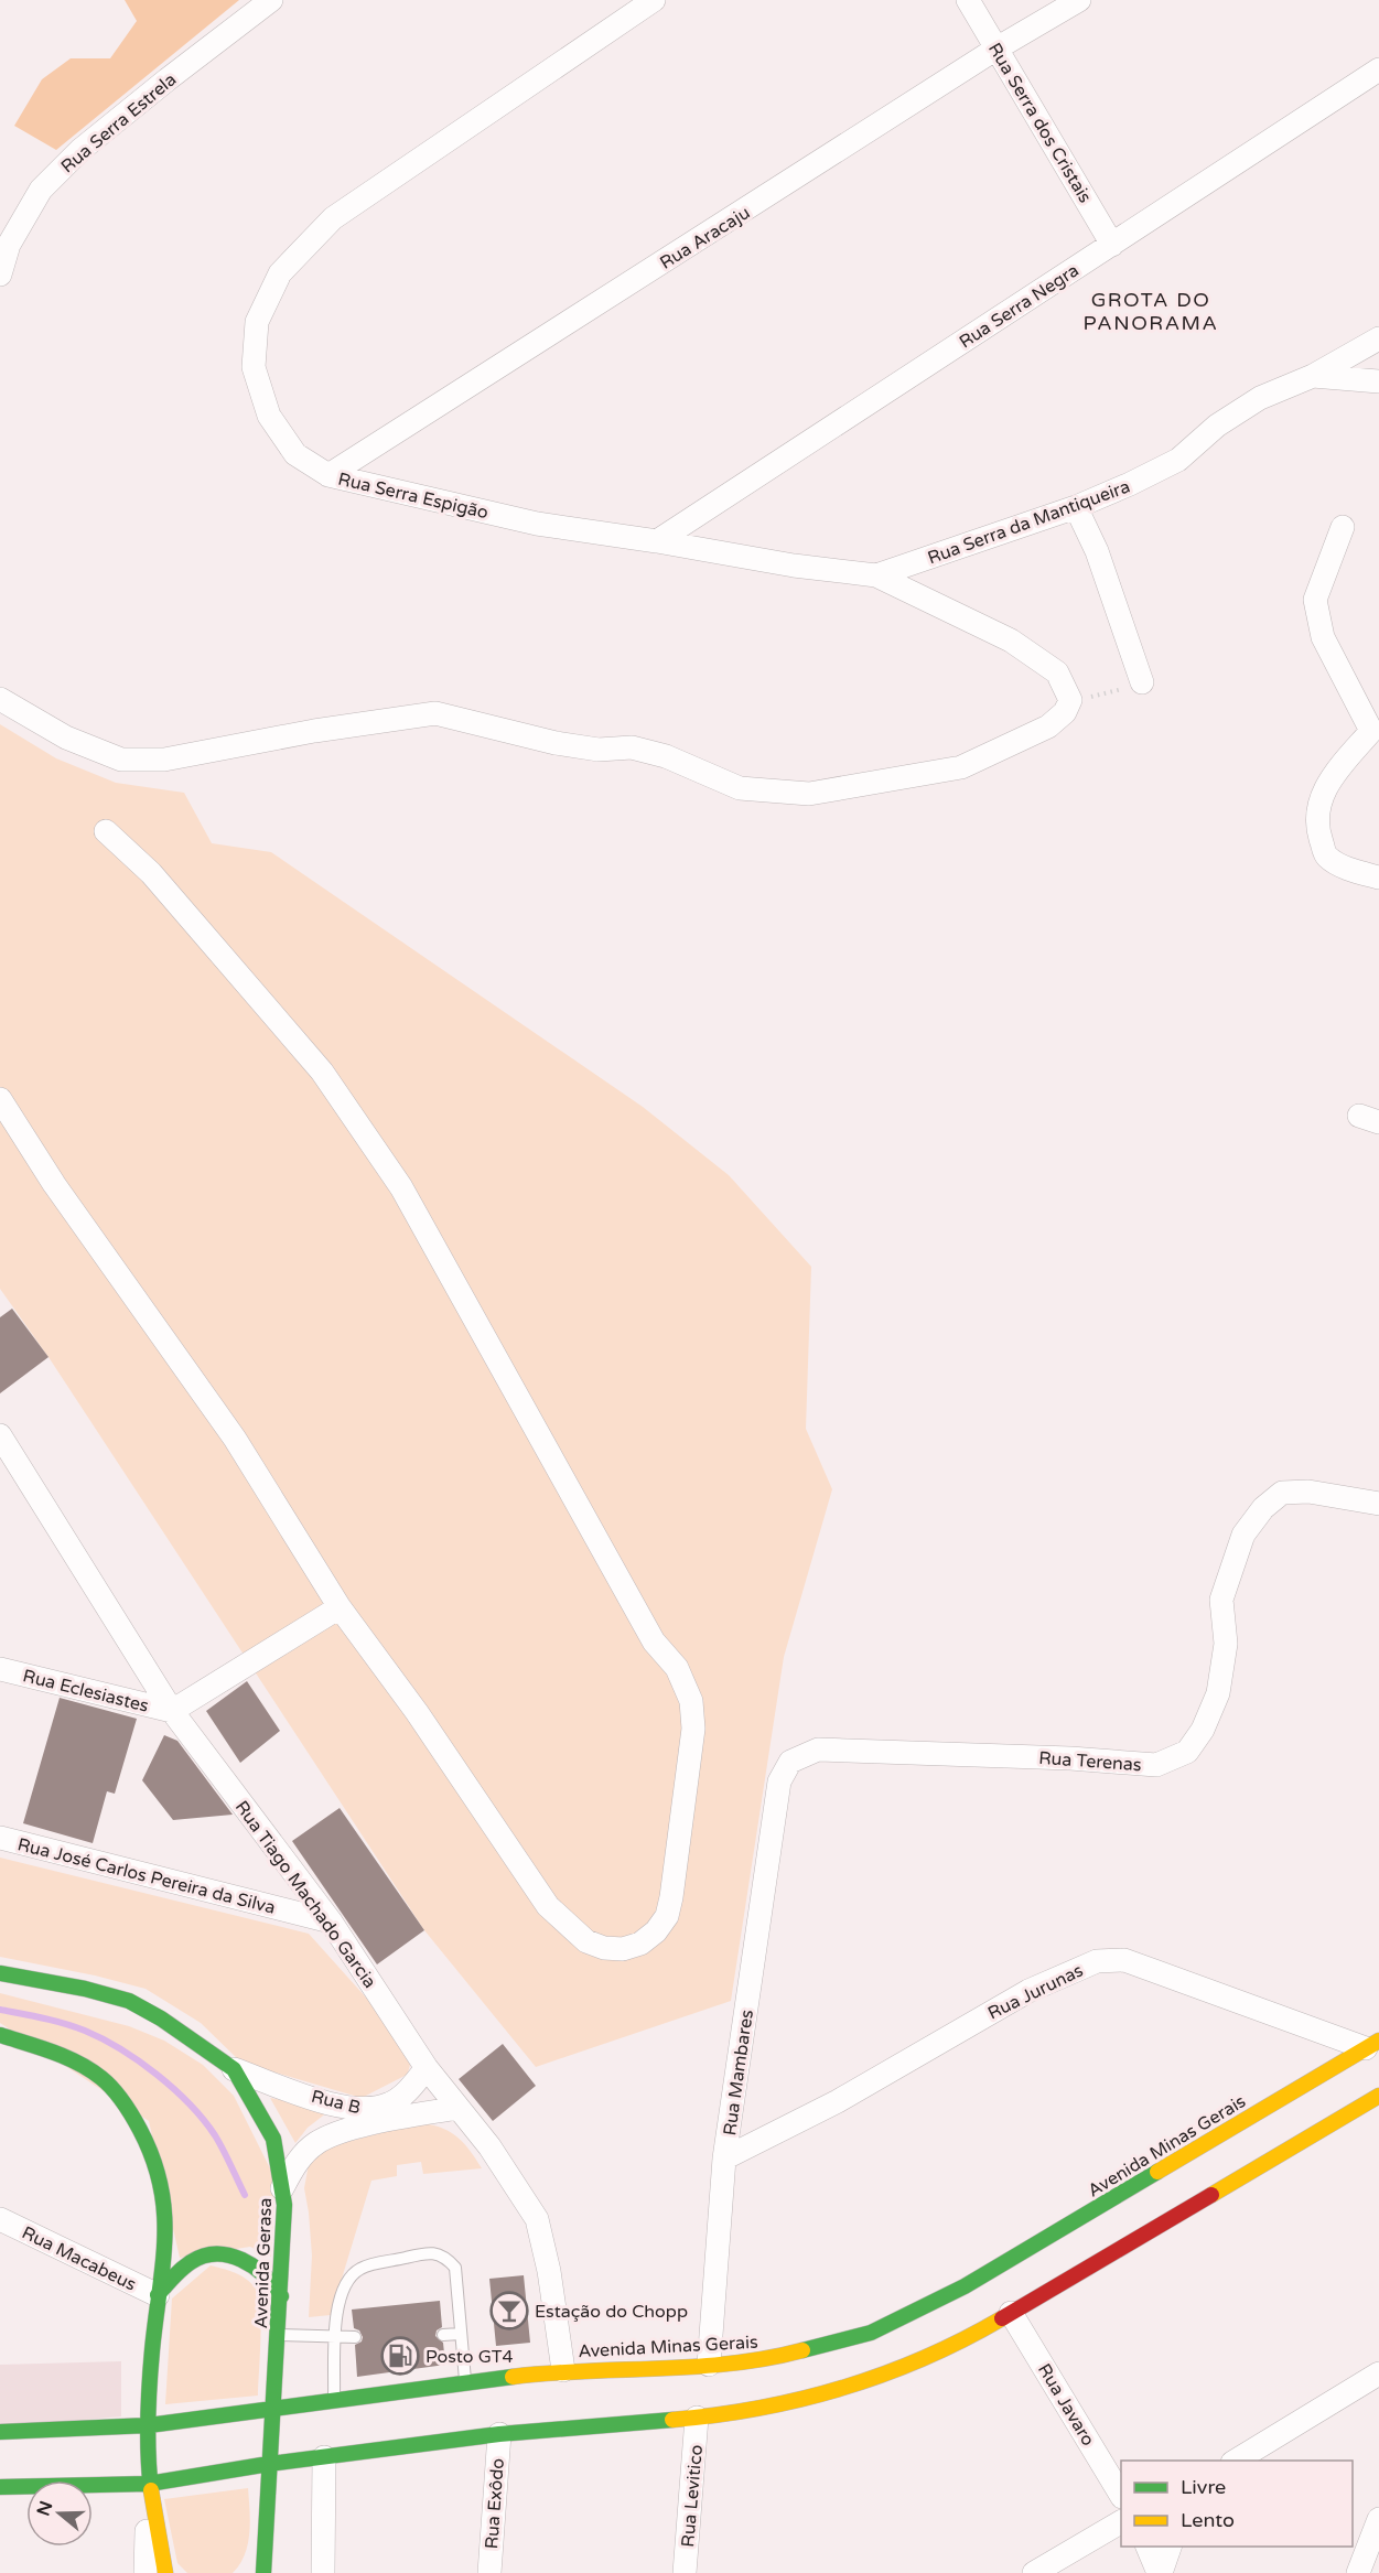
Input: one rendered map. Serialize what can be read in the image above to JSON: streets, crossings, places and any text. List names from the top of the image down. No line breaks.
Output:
{"streets":{"main road":["Avenida Minas Gerais","Avenida Gerasa"],"street":["Rua Serra Estrela","Rua Serra dos Cristais","Rua Aracaju","Rua Serra Negra","Rua Serra Espigão","Rua Serra da Mantiqueira","Rua Eclesiastes","Rua Terenas","Rua José Carlos Pereira da Silva","Rua Tiago Machado Garcia","Rua Jurunas","Rua Mambares","Rua B","Rua Macabeus","Rua Javaro","Rua Levitico","Rua Exôdo"]},"crossings":[["Rua Serra dos Cristais","Rua Aracaju"],["Rua Serra dos Cristais","Rua Serra Negra"],["Rua Aracaju","Rua Serra Espigão"],["Rua Serra Negra","Rua Serra Espigão"],["Rua Serra Espigão","Rua Serra da Mantiqueira"],["Rua Eclesiastes","Rua Tiago Machado Garcia"],["Rua Terenas","Rua Mambares"],["Rua José Carlos Pereira da Silva","Rua Tiago Machado Garcia"],["Rua Tiago Machado Garcia","Rua B"],["Rua Tiago Machado Garcia","Avenida Minas Gerais"],["Rua Jurunas","Rua Mambares"],["Rua Jurunas","Avenida Minas Gerais"],["Rua Mambares","Avenida Minas Gerais"],["Rua B","Avenida Gerasa"],["Avenida Minas Gerais","Avenida Gerasa"]],"districts":["GROTA DO PANORAMA"],"places":{"bar":["Estação do Chopp"],"fuel station":["Posto GT4"]},"legend":["Livre","Lento"],"north":"left"}
